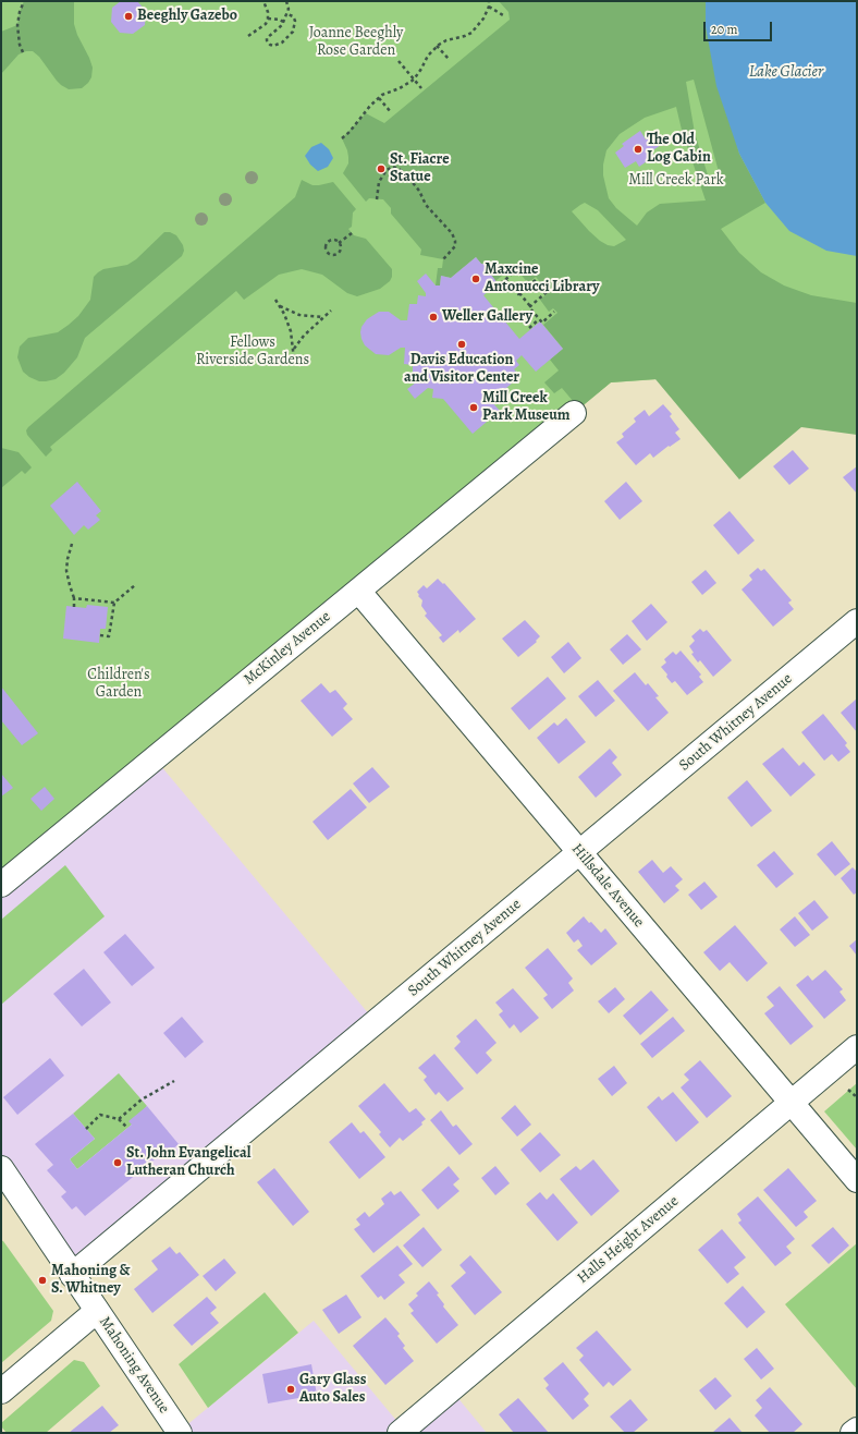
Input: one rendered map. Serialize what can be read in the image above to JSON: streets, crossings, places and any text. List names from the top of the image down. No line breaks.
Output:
{"streets":{"street":["McKinley Avenue","South Whitney Avenue","Hillsdale Avenue","Halls Height Avenue","Mahoning Avenue"]},"crossings":[["McKinley Avenue","Hillsdale Avenue"],["South Whitney Avenue","Hillsdale Avenue"],["South Whitney Avenue","Mahoning Avenue"],["Hillsdale Avenue","Halls Height Avenue"]],"water":["Lake Glacier"],"parks":["Joanne Beeghly Rose Garden","Mill Creek Park","Fellows Riverside Gardens","Children's Garden"],"places":["Beeghly Gazebo","The Old Log Cabin","St. Fiacre Statue","Maxcine Antonucci Library","Weller Gallery","Davis Education and Visitor Center","Mill Creek Park Museum","St. John Evangelical Lutheran Church","Mahoning & S. Whitney","Gary Glass Auto Sales"],"scale_bar":"20 m"}
